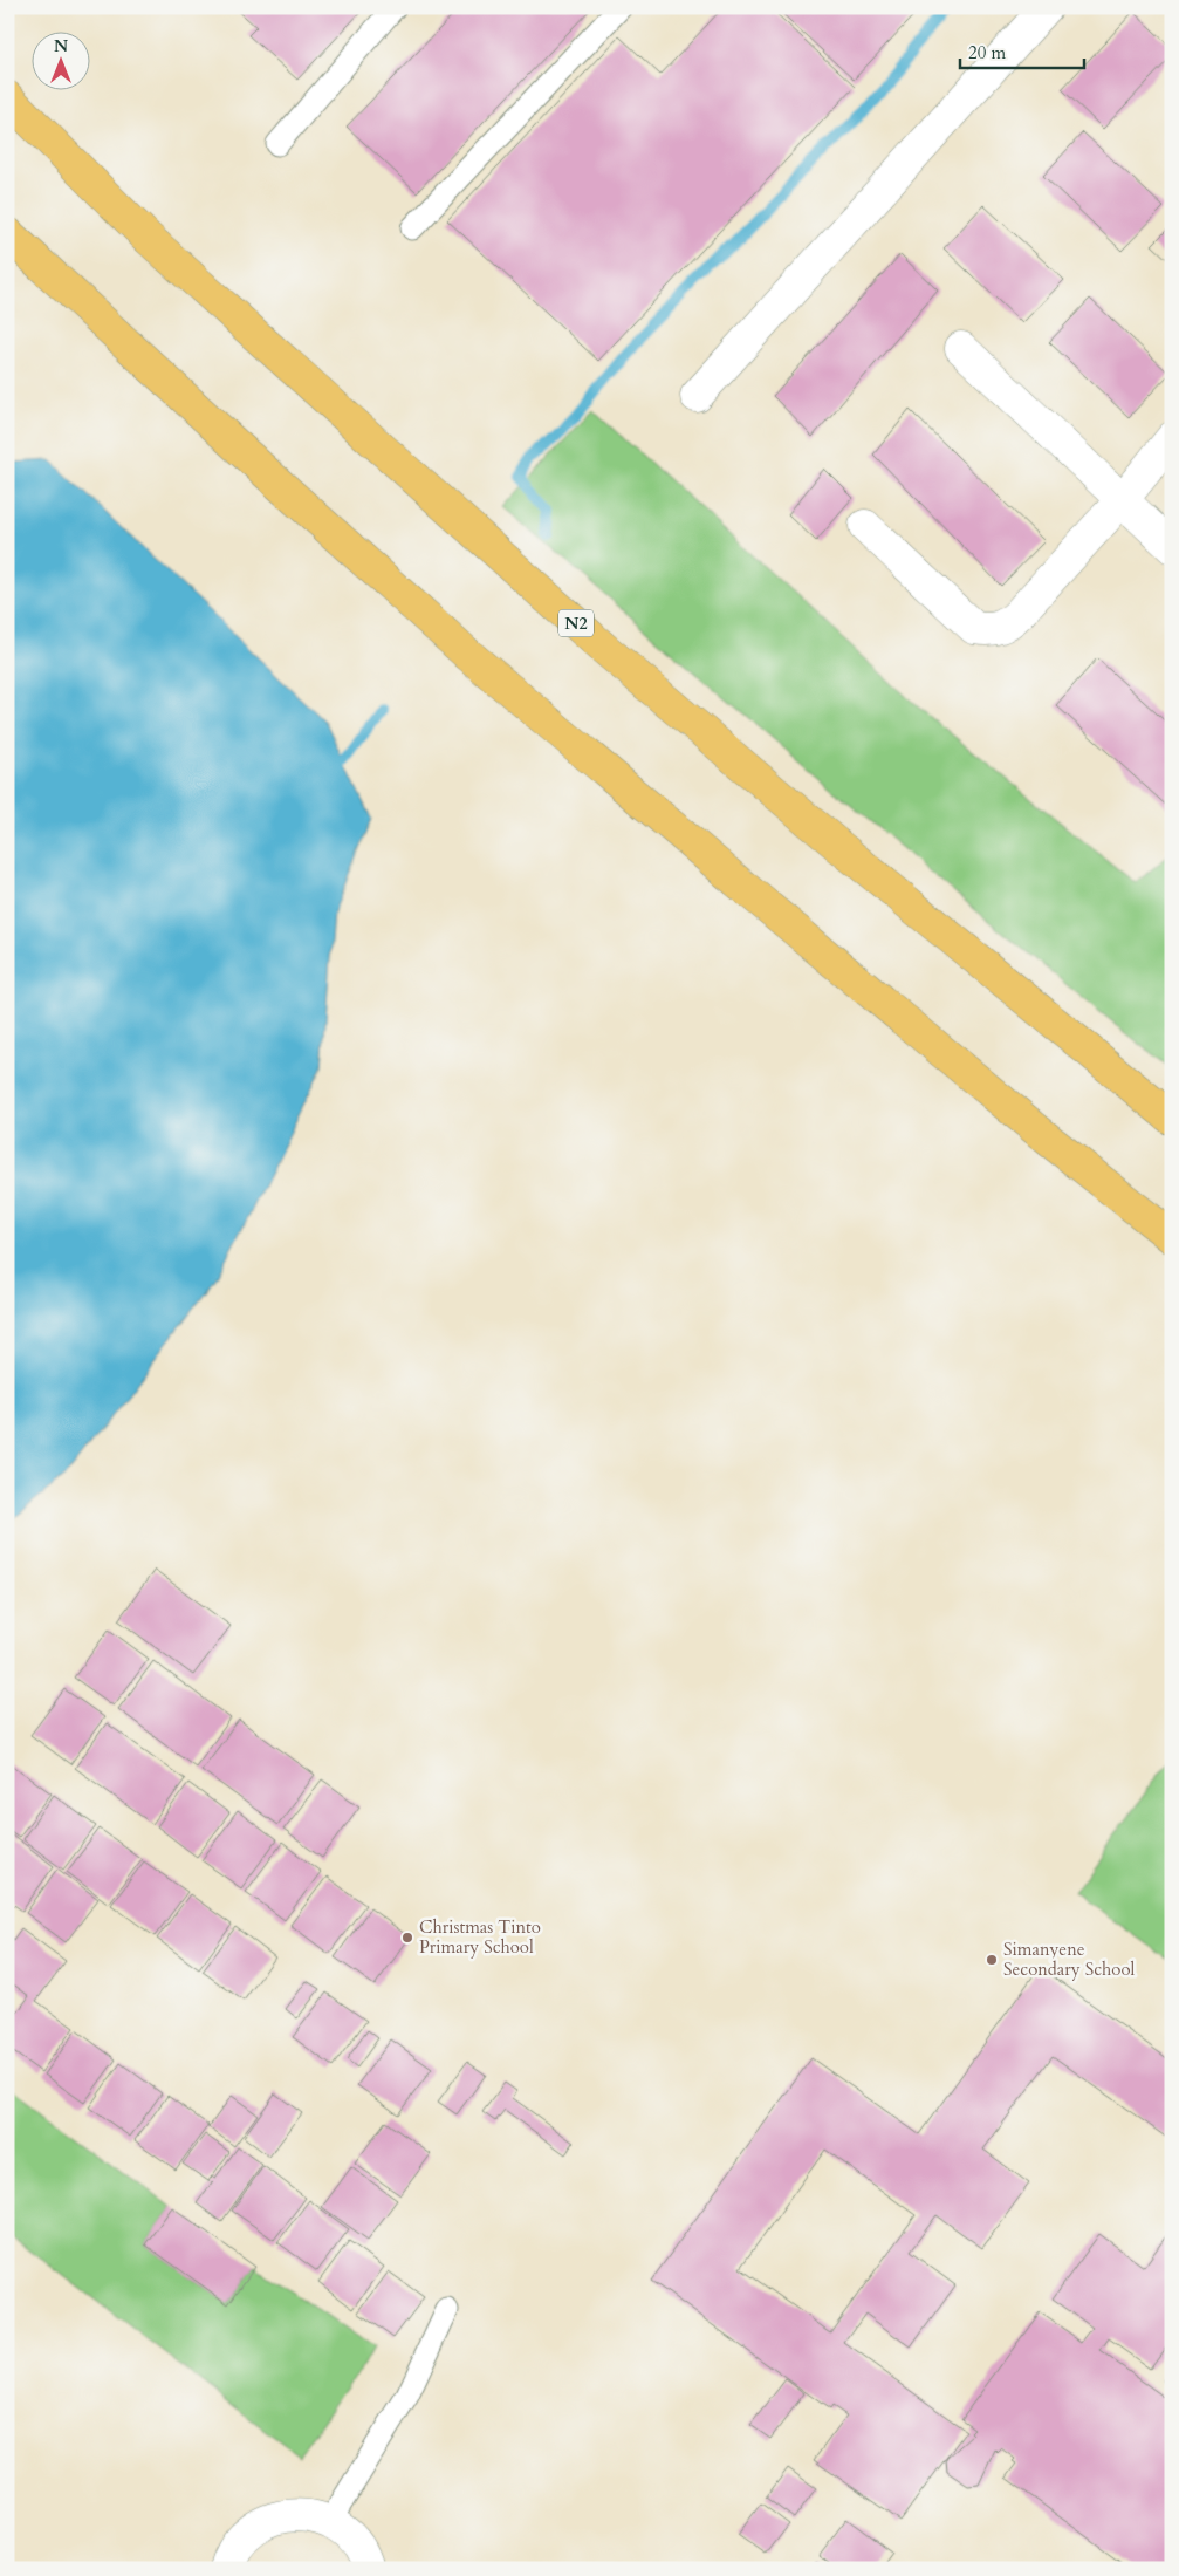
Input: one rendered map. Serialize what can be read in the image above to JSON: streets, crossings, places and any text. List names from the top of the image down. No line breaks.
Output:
{"streets":{"highway":["N2"]},"places":["Christmas Tinto Primary School","Simanyene Secondary School"],"scale_bar":"20 m","north":"top"}
